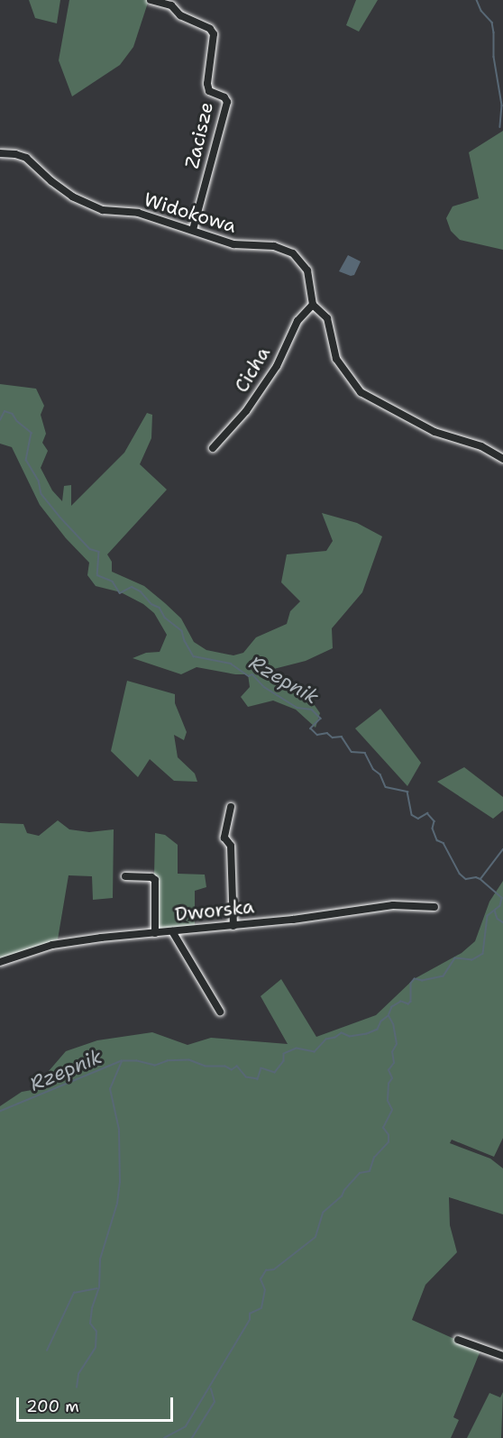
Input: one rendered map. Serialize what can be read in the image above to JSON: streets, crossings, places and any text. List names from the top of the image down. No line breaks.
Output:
{"streets":{"street":["Zacisze","Widokowa","Cicha","Dworska"]},"crossings":[["Zacisze","Widokowa"],["Widokowa","Cicha"]],"water":["Rzepnik"],"scale_bar":"200 m"}
